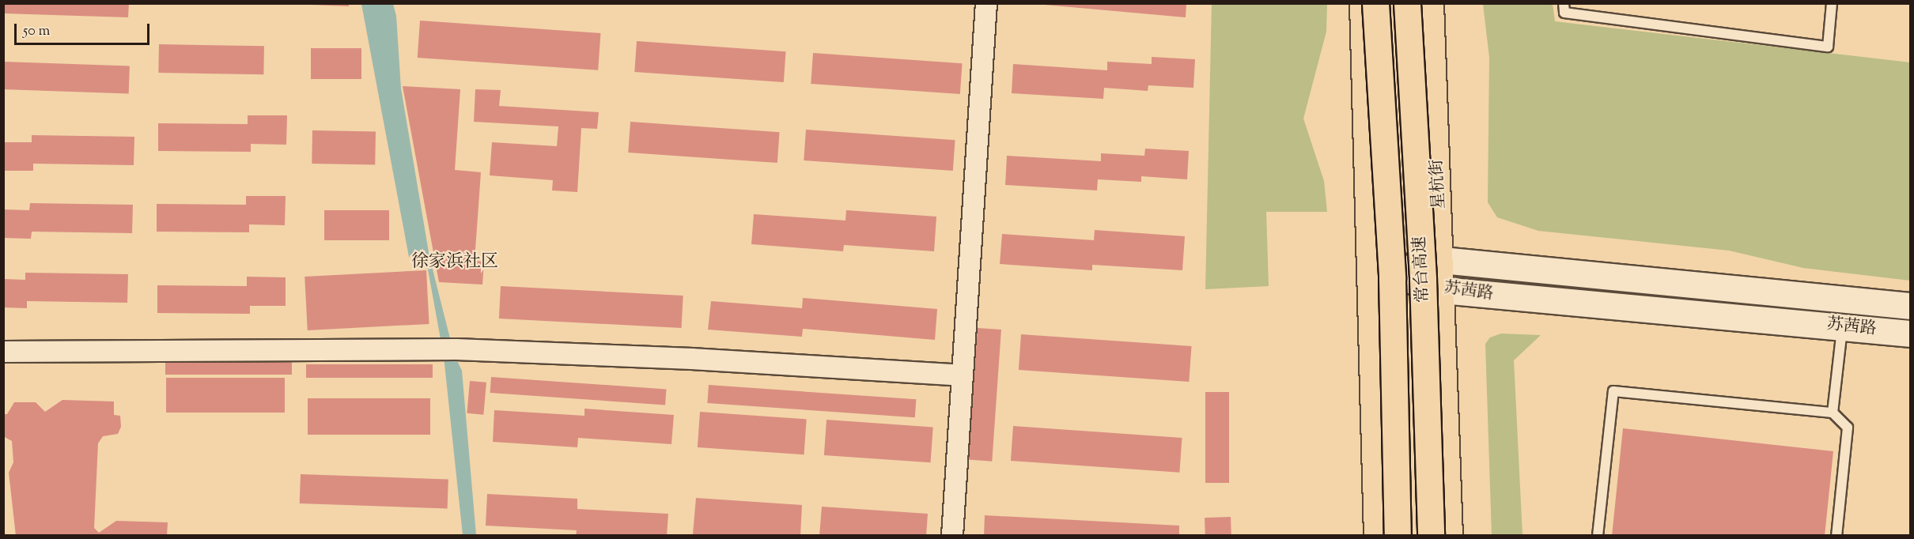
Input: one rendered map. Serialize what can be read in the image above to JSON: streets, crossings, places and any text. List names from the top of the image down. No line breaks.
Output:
{"streets":{"main road":["星杭街","常台高速","苏茜路"]},"crossings":[["星杭街","苏茜路"]],"districts":["徐家浜社区"],"scale_bar":"50 m"}
